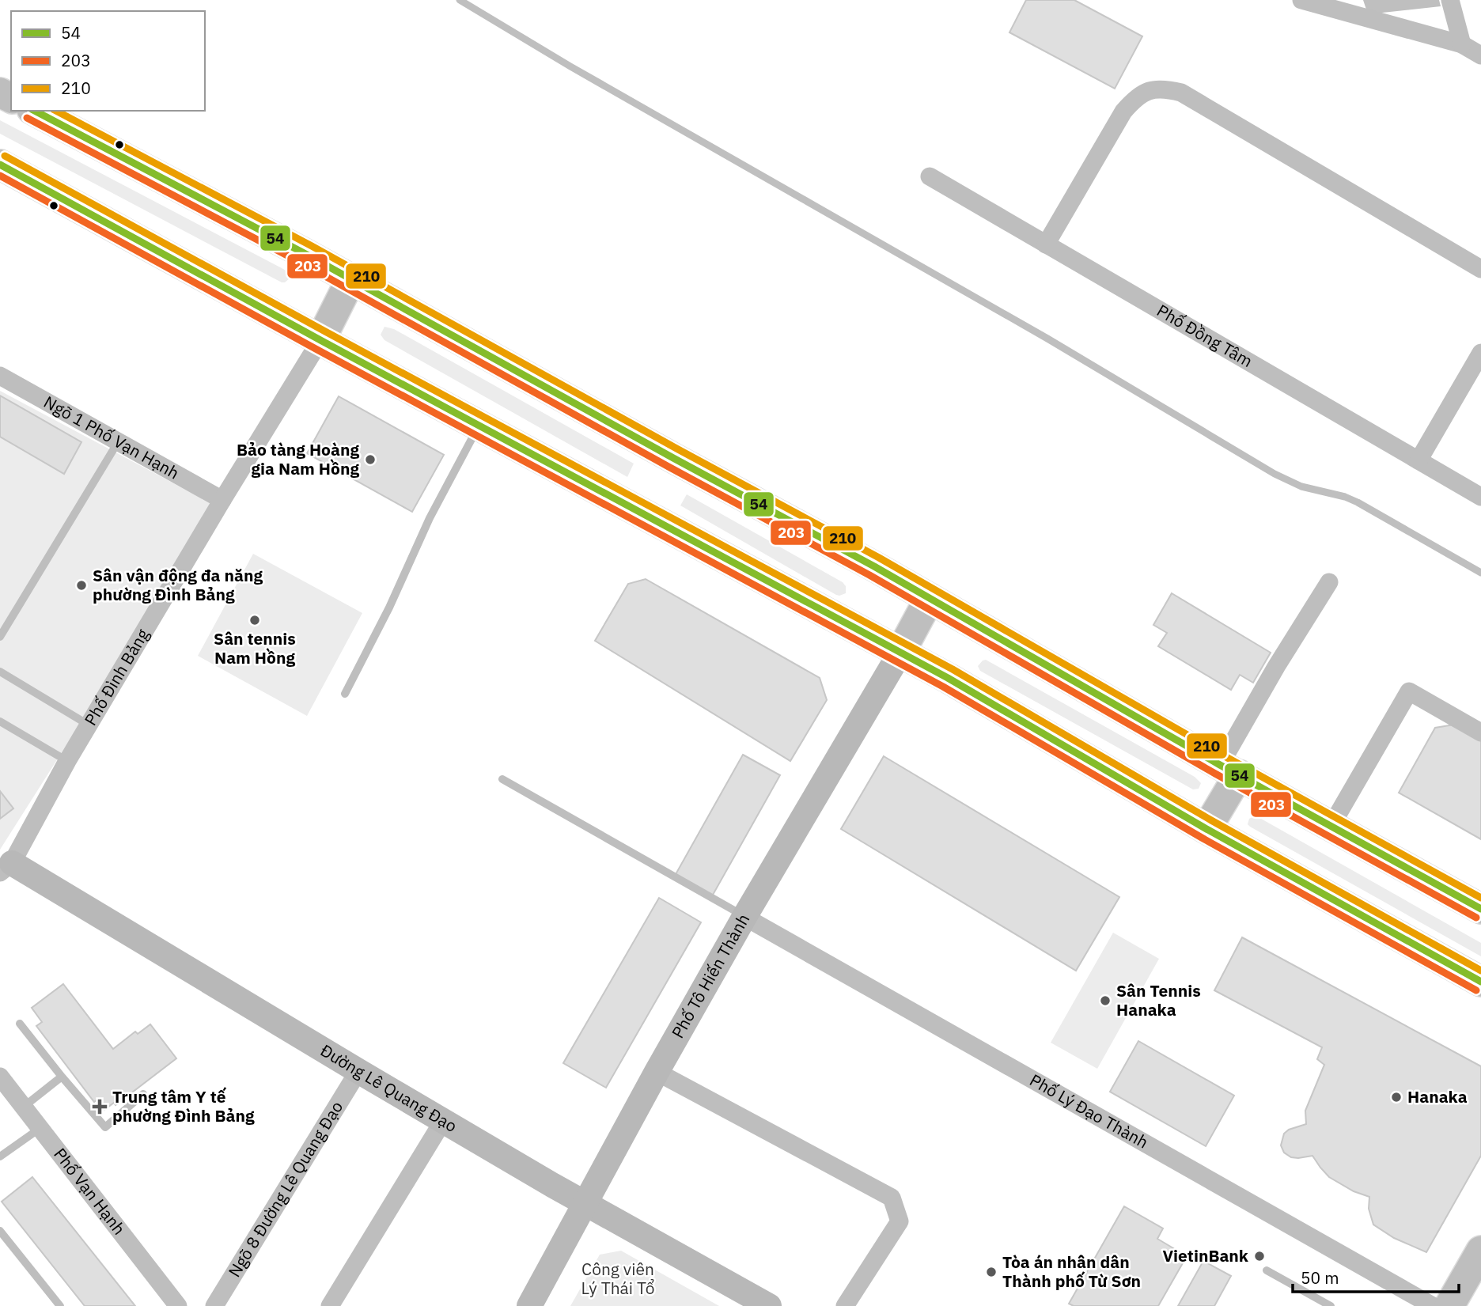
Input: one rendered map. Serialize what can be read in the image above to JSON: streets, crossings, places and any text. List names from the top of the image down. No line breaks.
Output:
{"streets":{"main road":["Phố Tô Hiến Thành","Đường Lê Quang Đạo"],"street":["Phố Đồng Tâm","Ngõ 1 Phố Vạn Hạnh","Phố Đình Bảng","Phố Lý Đạo Thành","Ngõ 8 Đường Lê Quang Đạo","Phố Vạn Hạnh"]},"crossings":[["Ngõ 1 Phố Vạn Hạnh","Phố Đình Bảng"],["Phố Đình Bảng","Đường Lê Quang Đạo"],["Phố Tô Hiến Thành","Đường Lê Quang Đạo"],["Phố Tô Hiến Thành","Phố Lý Đạo Thành"],["Đường Lê Quang Đạo","Ngõ 8 Đường Lê Quang Đạo"]],"parks":["Công viên Lý Thái Tổ"],"places":{"other":["Bảo tàng Hoàng gia Nam Hồng","Sân vận động đa năng phường Đình Bảng","Sân tennis Nam Hồng","Sân Tennis Hanaka","Hanaka","VietinBank","Tòa án nhân dân Thành phố Từ Sơn"],"health":["Trung tâm Y tế phường Đình Bảng"]},"lines":["transit line 54","transit line 210","transit line 203"],"legend":["54","203","210"],"scale_bar":"50 m"}
